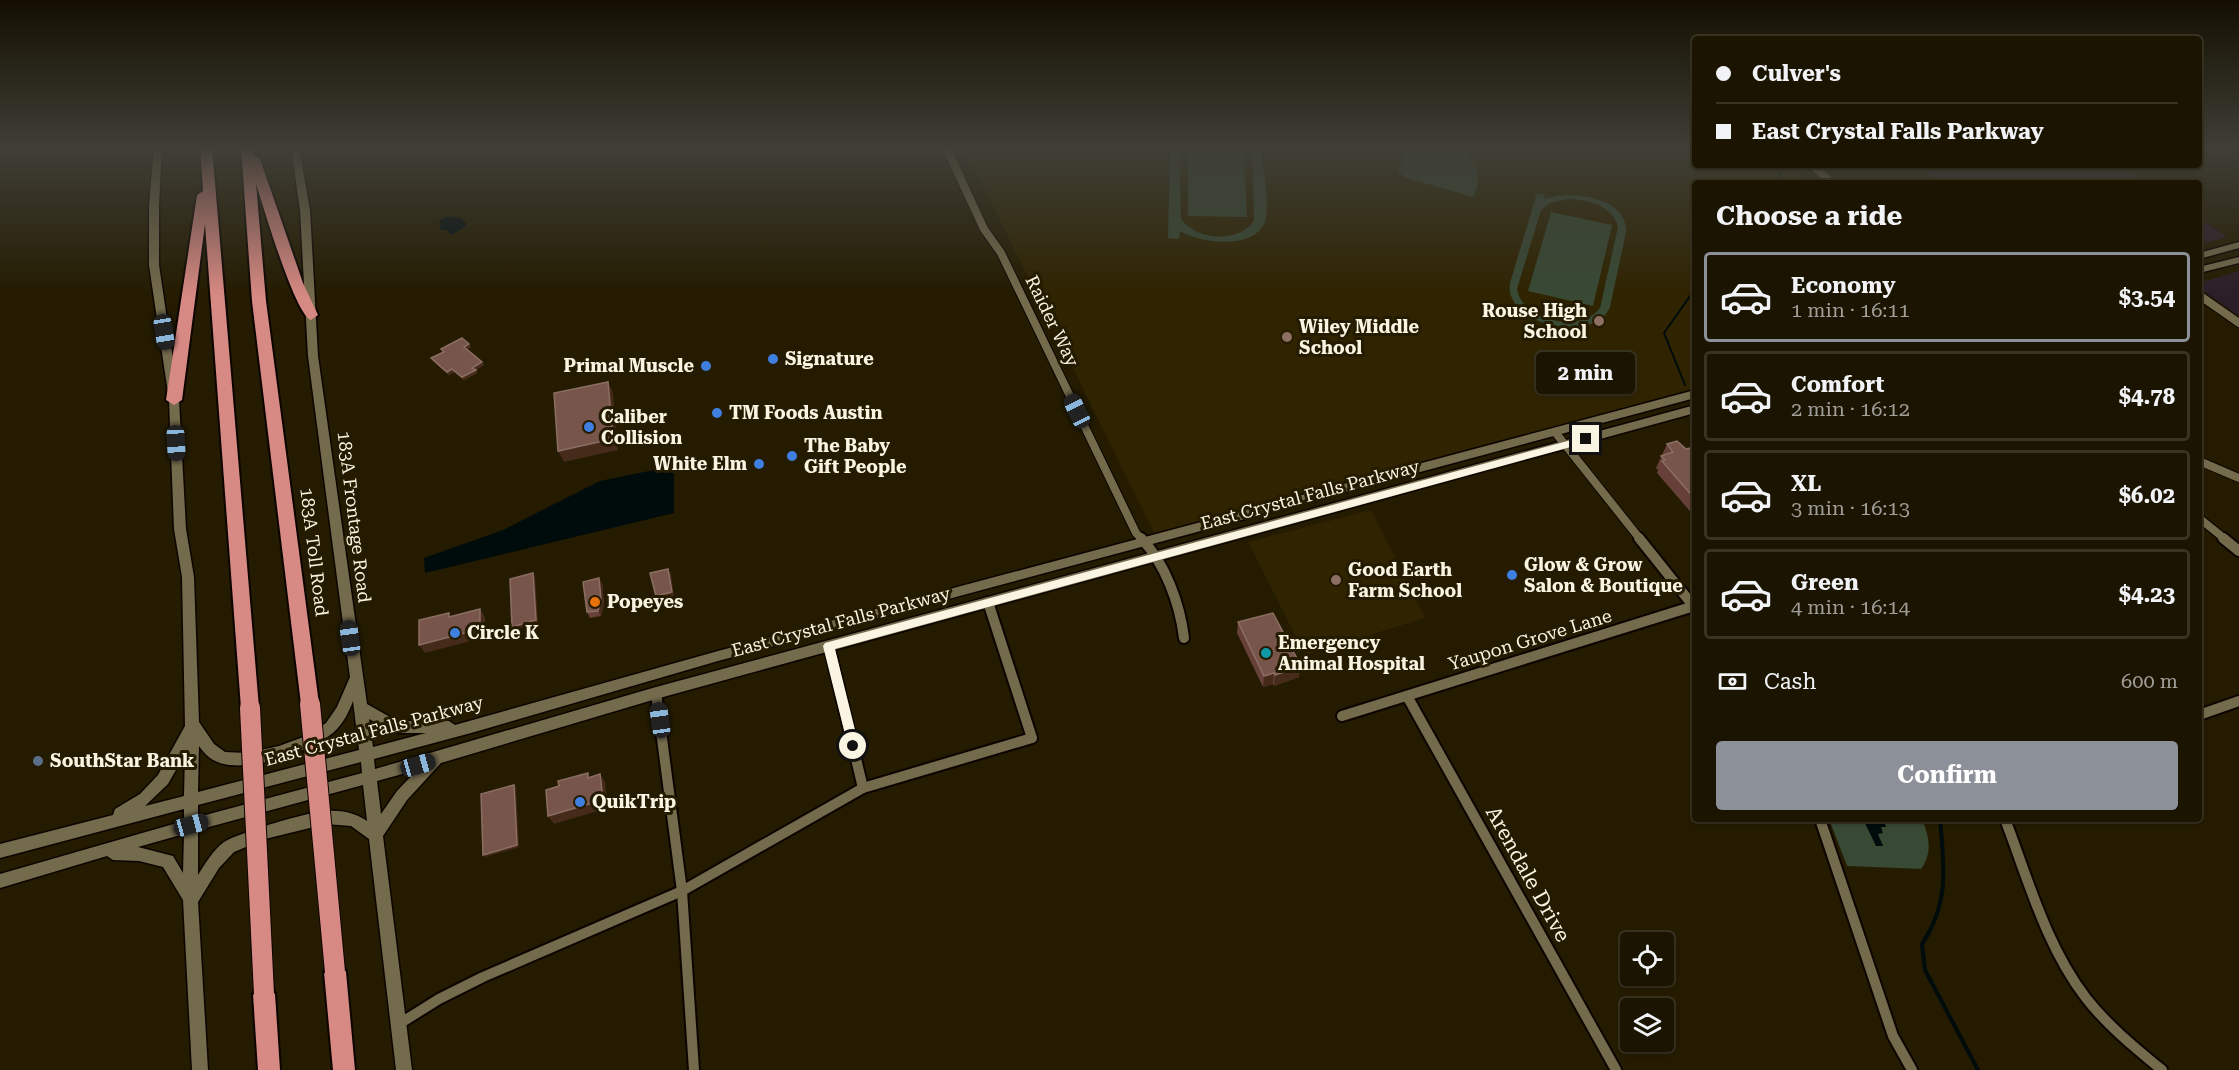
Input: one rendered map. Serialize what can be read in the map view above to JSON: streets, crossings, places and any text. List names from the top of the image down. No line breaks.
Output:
{"streets":{"highway":["183A Toll Road"],"main road":["East Crystal Falls Parkway","183A Frontage Road"],"street":["Raider Way","Yaupon Grove Lane","Arendale Drive"]},"crossings":[["Raider Way","East Crystal Falls Parkway"],["East Crystal Falls Parkway","183A Frontage Road"],["Yaupon Grove Lane","Arendale Drive"]],"places":["Rouse High School","Wiley Middle School","Signature","Primal Muscle","TM Foods Austin","Caliber Collision","The Baby Gift People","White Elm","Glow & Grow Salon & Boutique","Good Earth Farm School","Popeyes","Circle K","Emergency Animal Hospital","SouthStar Bank","QuikTrip"],"page":{"banner":["Culver's","East Crystal Falls Parkway"],"heading":"Choose a ride","list":[{"name":"Economy","note":"1 min · 16:11","value":"$3.54"},{"name":"Comfort","note":"2 min · 16:12","value":"$4.78"},{"name":"XL","note":"3 min · 16:13","value":"$6.02"},{"name":"Green","note":"4 min · 16:14","value":"$4.23"}],"bubble":"2 min","pay":["Cash","600 m"],"buttons":"Confirm"}}
